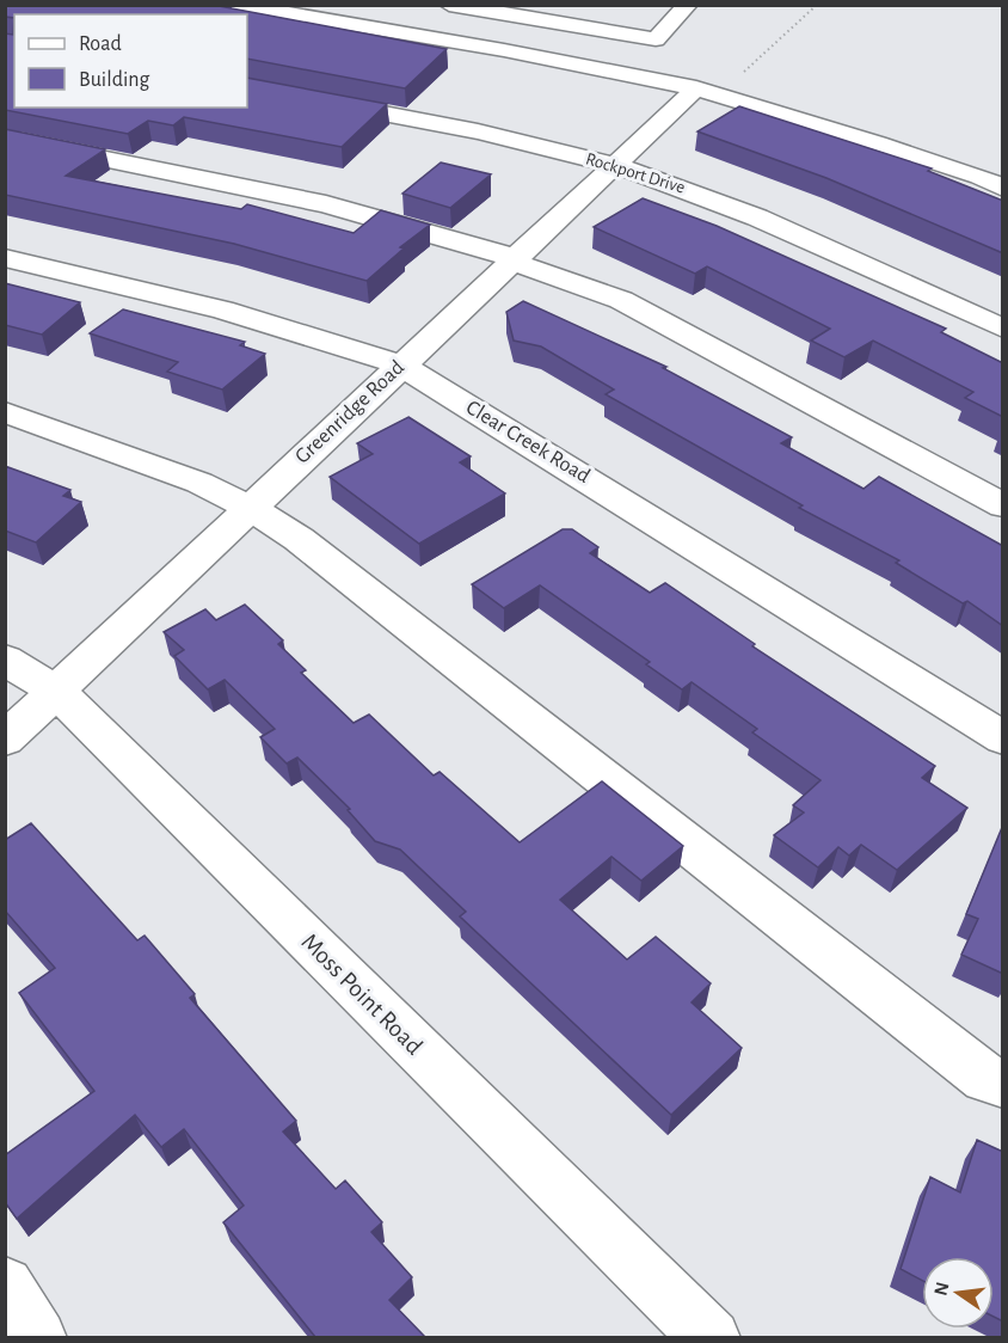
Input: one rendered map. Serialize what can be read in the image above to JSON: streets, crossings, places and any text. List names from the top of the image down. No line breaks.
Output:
{"streets":{"street":["Rockport Drive","Greenridge Road","Clear Creek Road","Moss Point Road"]},"crossings":[["Rockport Drive","Greenridge Road"],["Greenridge Road","Clear Creek Road"],["Greenridge Road","Moss Point Road"]],"legend":["Road","Building"],"north":"left"}
